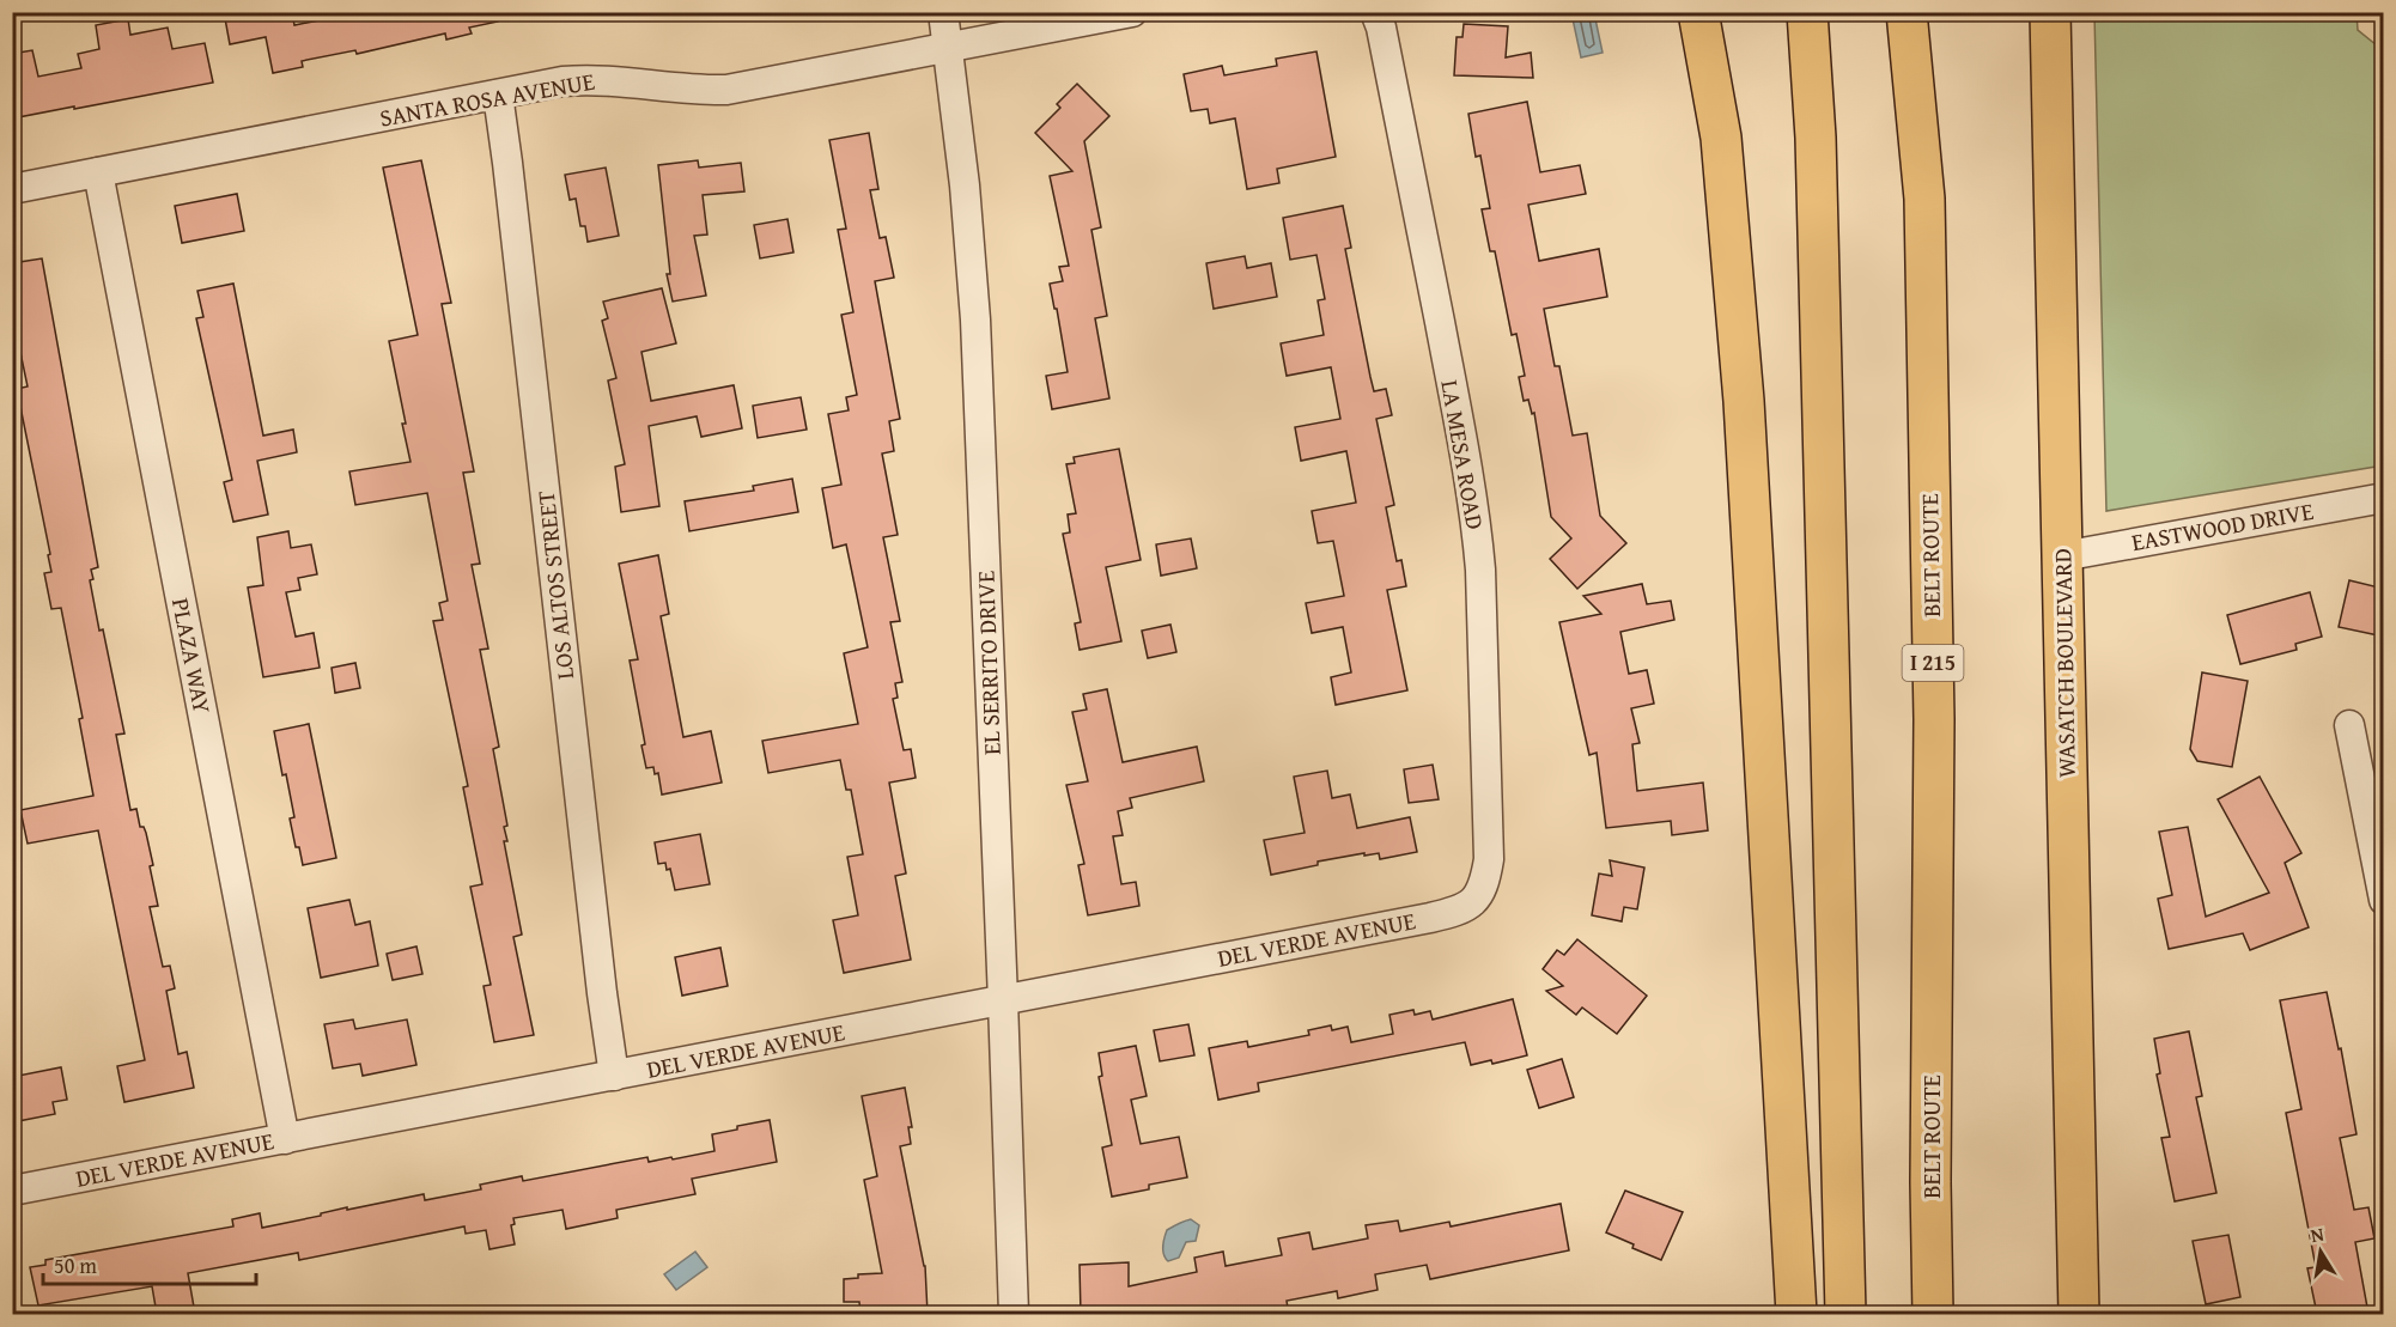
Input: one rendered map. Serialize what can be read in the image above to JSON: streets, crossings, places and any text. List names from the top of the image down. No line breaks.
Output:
{"streets":{"main road":["BELT ROUTE","I 215","WASATCH BOULEVARD"],"street":["SANTA ROSA AVENUE","LA MESA ROAD","EASTWOOD DRIVE","LOS ALTOS STREET","PLAZA WAY","EL SERRITO DRIVE","DEL VERDE AVENUE"]},"crossings":[["SANTA ROSA AVENUE","LOS ALTOS STREET"],["SANTA ROSA AVENUE","PLAZA WAY"],["SANTA ROSA AVENUE","EL SERRITO DRIVE"],["LA MESA ROAD","DEL VERDE AVENUE"],["EASTWOOD DRIVE","WASATCH BOULEVARD"],["LOS ALTOS STREET","DEL VERDE AVENUE"],["PLAZA WAY","DEL VERDE AVENUE"],["EL SERRITO DRIVE","DEL VERDE AVENUE"]],"scale_bar":"50 m","north":"top"}
